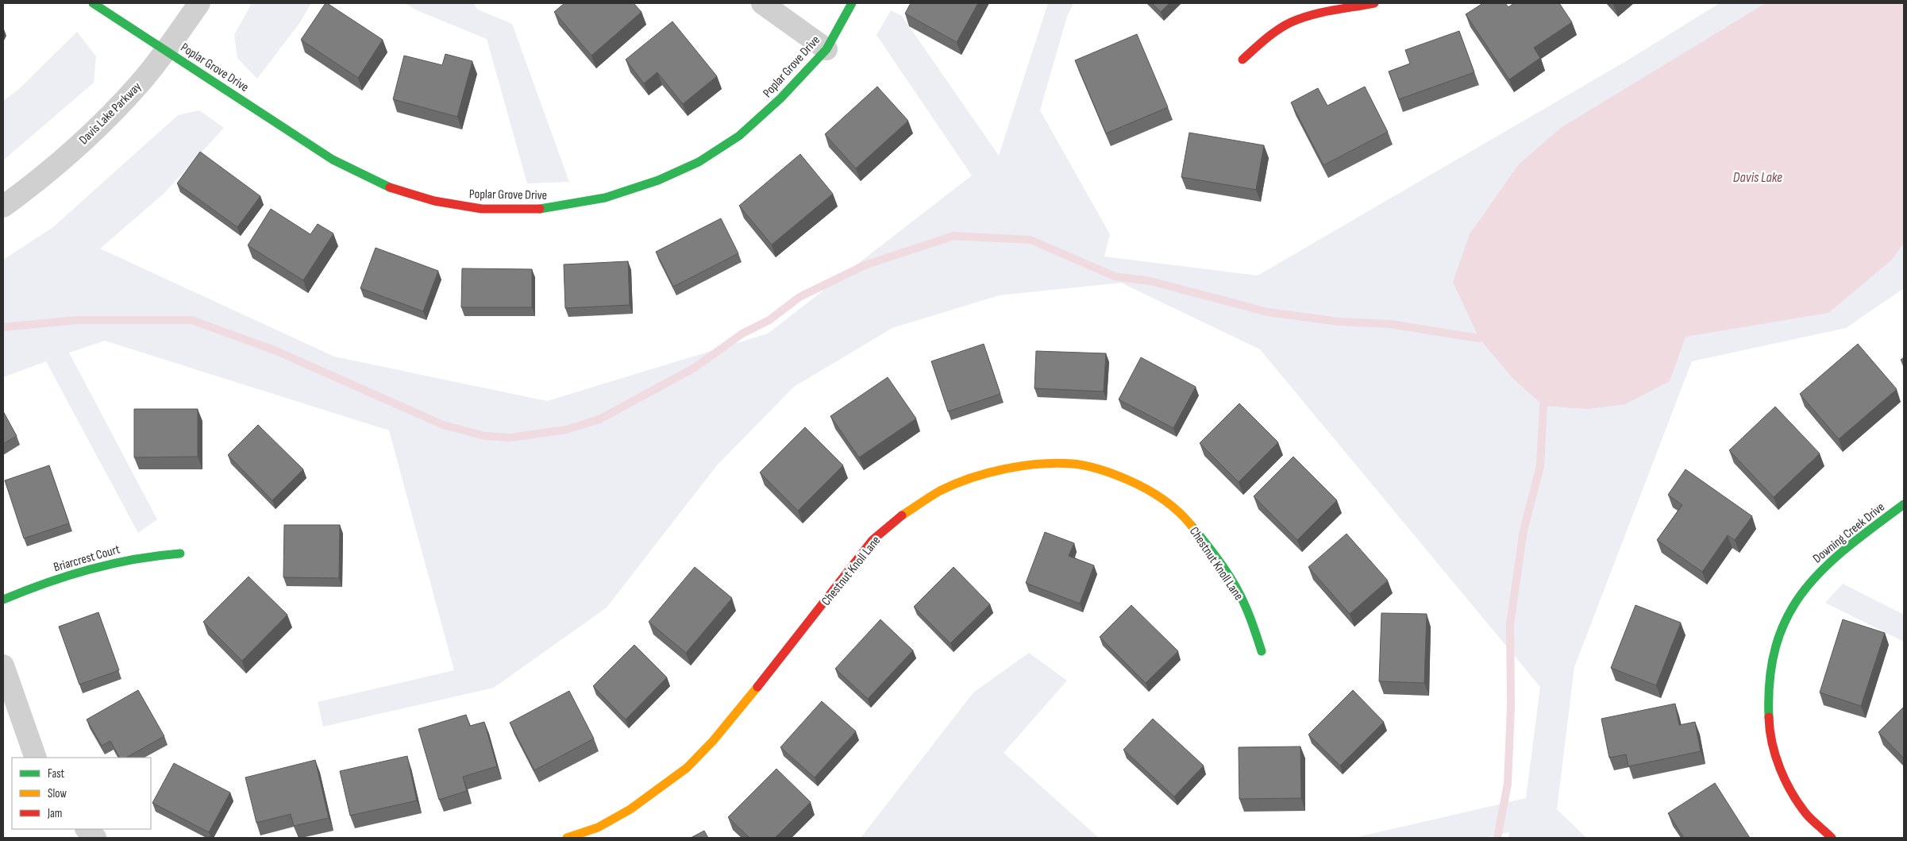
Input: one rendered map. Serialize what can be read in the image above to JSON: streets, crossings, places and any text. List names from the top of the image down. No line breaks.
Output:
{"streets":{"street":["Poplar Grove Drive","Davis Lake Parkway","Downing Creek Drive","Briarcrest Court","Chestnut Knoll Lane"]},"crossings":[["Poplar Grove Drive","Davis Lake Parkway"]],"water":["Davis Lake"],"legend":["Fast","Slow","Jam"]}
